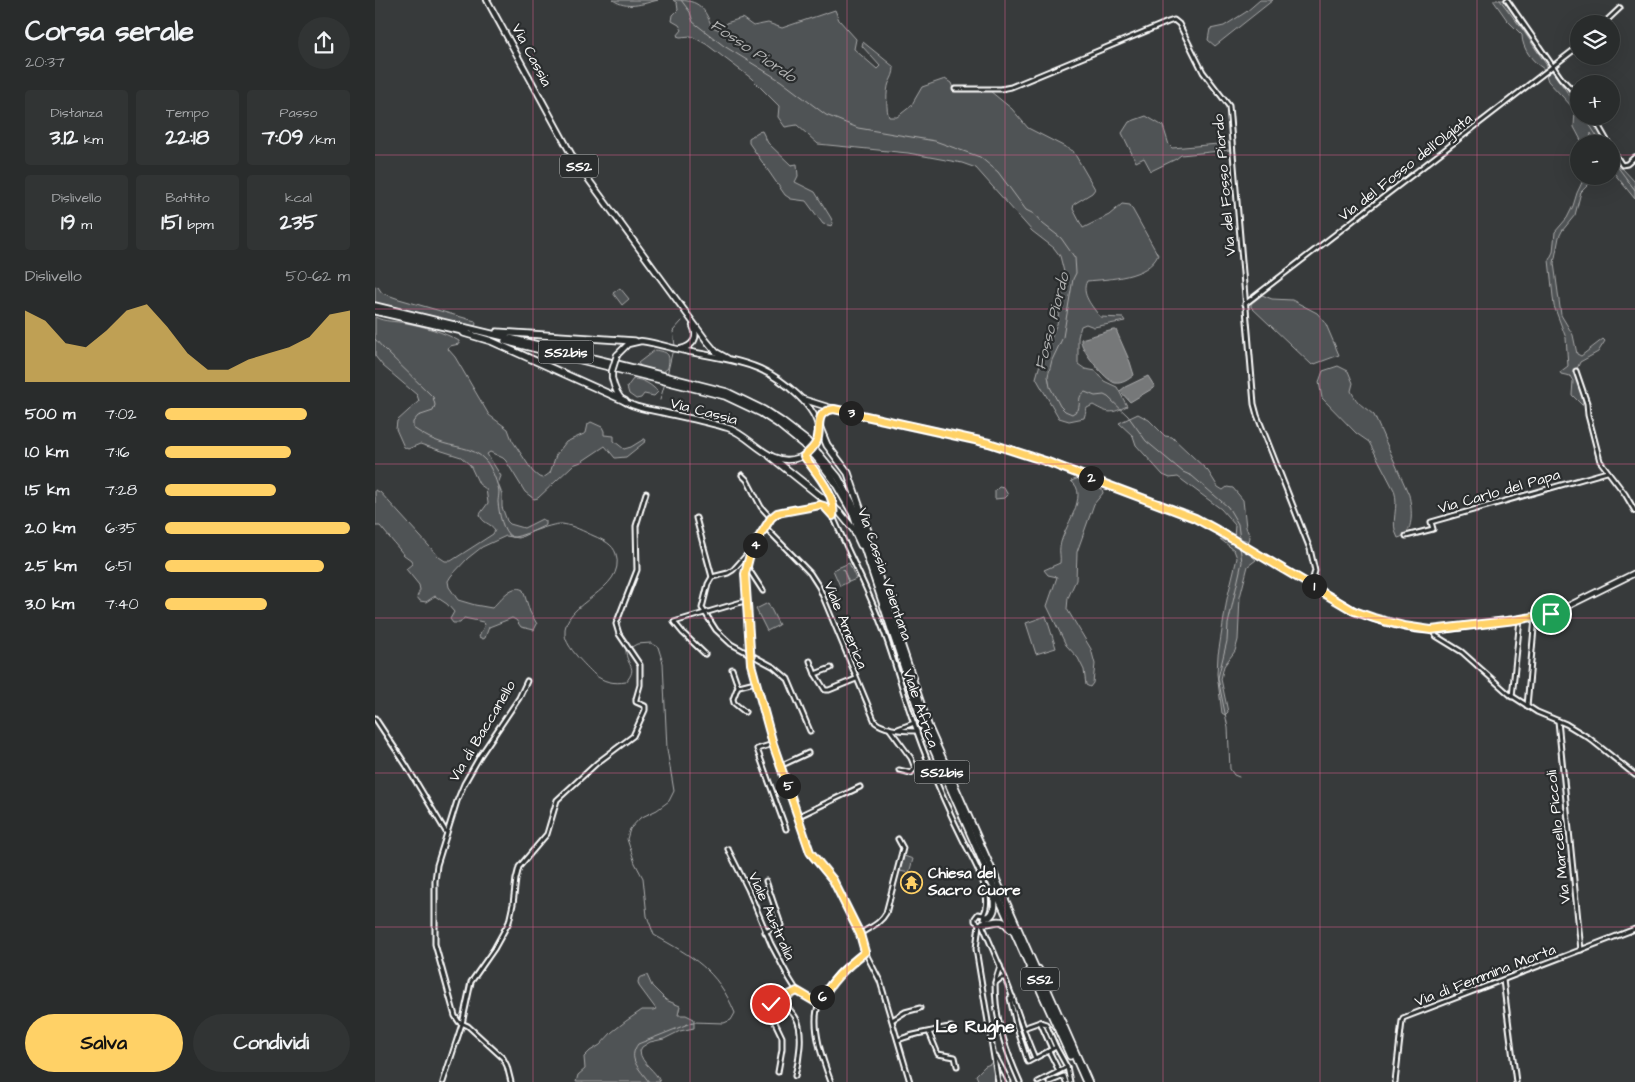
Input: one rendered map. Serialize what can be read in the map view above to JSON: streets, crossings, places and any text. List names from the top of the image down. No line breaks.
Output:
{"streets":{"highway":["SS2","SS2bis","Via Cassia Veientana"],"street":["Via Cassia","Via del Fosso dell'Olgiata","Via del Fosso Piordo","Via Carlo del Papa","Viale America","Viale Africa","Via di Baccanello","Via Marcello Piccoli","Viale Australia","Via di Femmina Morta"]},"crossings":[["Via Cassia","SS2"],["SS2","Via Cassia Veientana"],["Via del Fosso dell'Olgiata","Via del Fosso Piordo"],["Via Marcello Piccoli","Via di Femmina Morta"]],"districts":["Le Rughe"],"water":["Fosso Piordo"],"places":{"temple":["Chiesa del Sacro Cuore"]},"page":{"heading":["Corsa serale","20:37"],"map_buttons":["+","−"],"stats":[["Distanza","3.12 km"],["Tempo","22:18"],["Passo","7:09 /km"],["Dislivello","19 m"],["Battito","151 bpm"],["kcal","235"]],"chart":["Dislivello","50–62 m"],"list":[{"name":"500 m","note":"7:02"},{"name":"1.0 km","note":"7:16"},{"name":"1.5 km","note":"7:28"},{"name":"2.0 km","note":"6:35"},{"name":"2.5 km","note":"6:51"},{"name":"3.0 km","note":"7:40"}],"pins":["3","2","4","1","5","6"],"buttons":["Salva","Condividi"]}}
